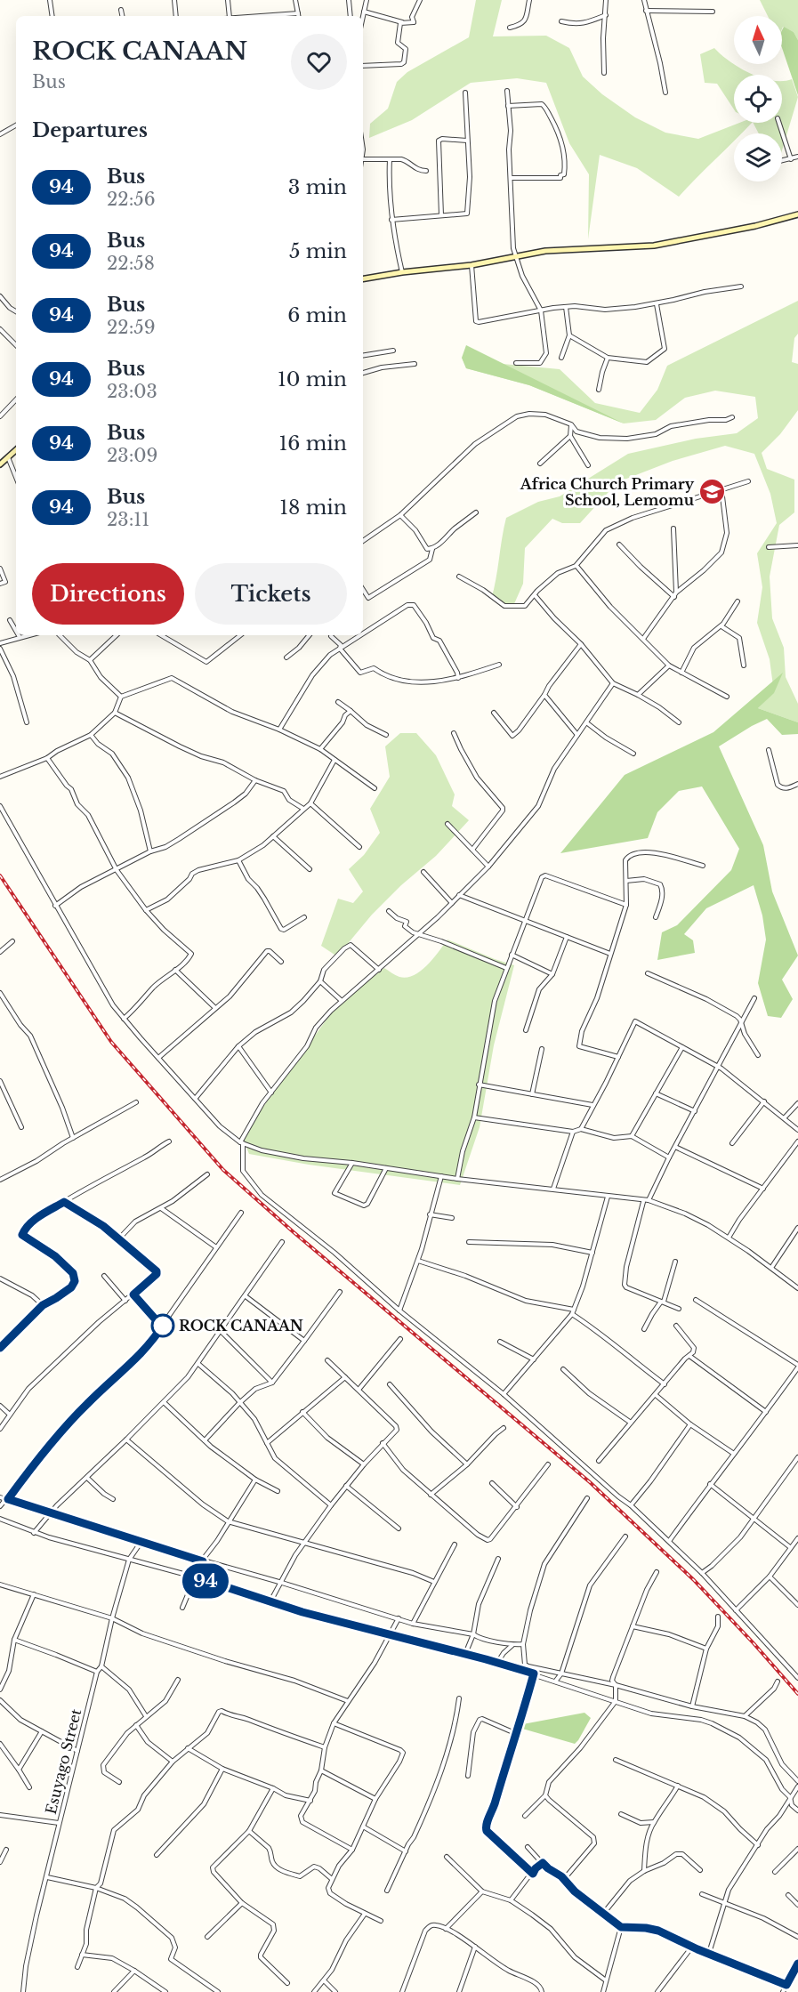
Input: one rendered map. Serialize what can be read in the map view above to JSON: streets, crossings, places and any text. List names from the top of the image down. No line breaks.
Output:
{"streets":{"street":["Esuyago Street"]},"places":{"school or university":["Africa Church Primary School, Lemomu"],"other":["ROCK CANAAN"]},"lines":["bus line 94"],"north":"top","page":{"on_map":"94","heading":[["ROCK CANAAN","Bus"],"Departures"],"list":[{"mark":"94","name":"Bus","note":"22:56","value":"3 min"},{"mark":"94","name":"Bus","note":"22:58","value":"5 min"},{"mark":"94","name":"Bus","note":"22:59","value":"6 min"},{"mark":"94","name":"Bus","note":"23:03","value":"10 min"},{"mark":"94","name":"Bus","note":"23:09","value":"16 min"},{"mark":"94","name":"Bus","note":"23:11","value":"18 min"}],"buttons":["Directions","Tickets"]}}
